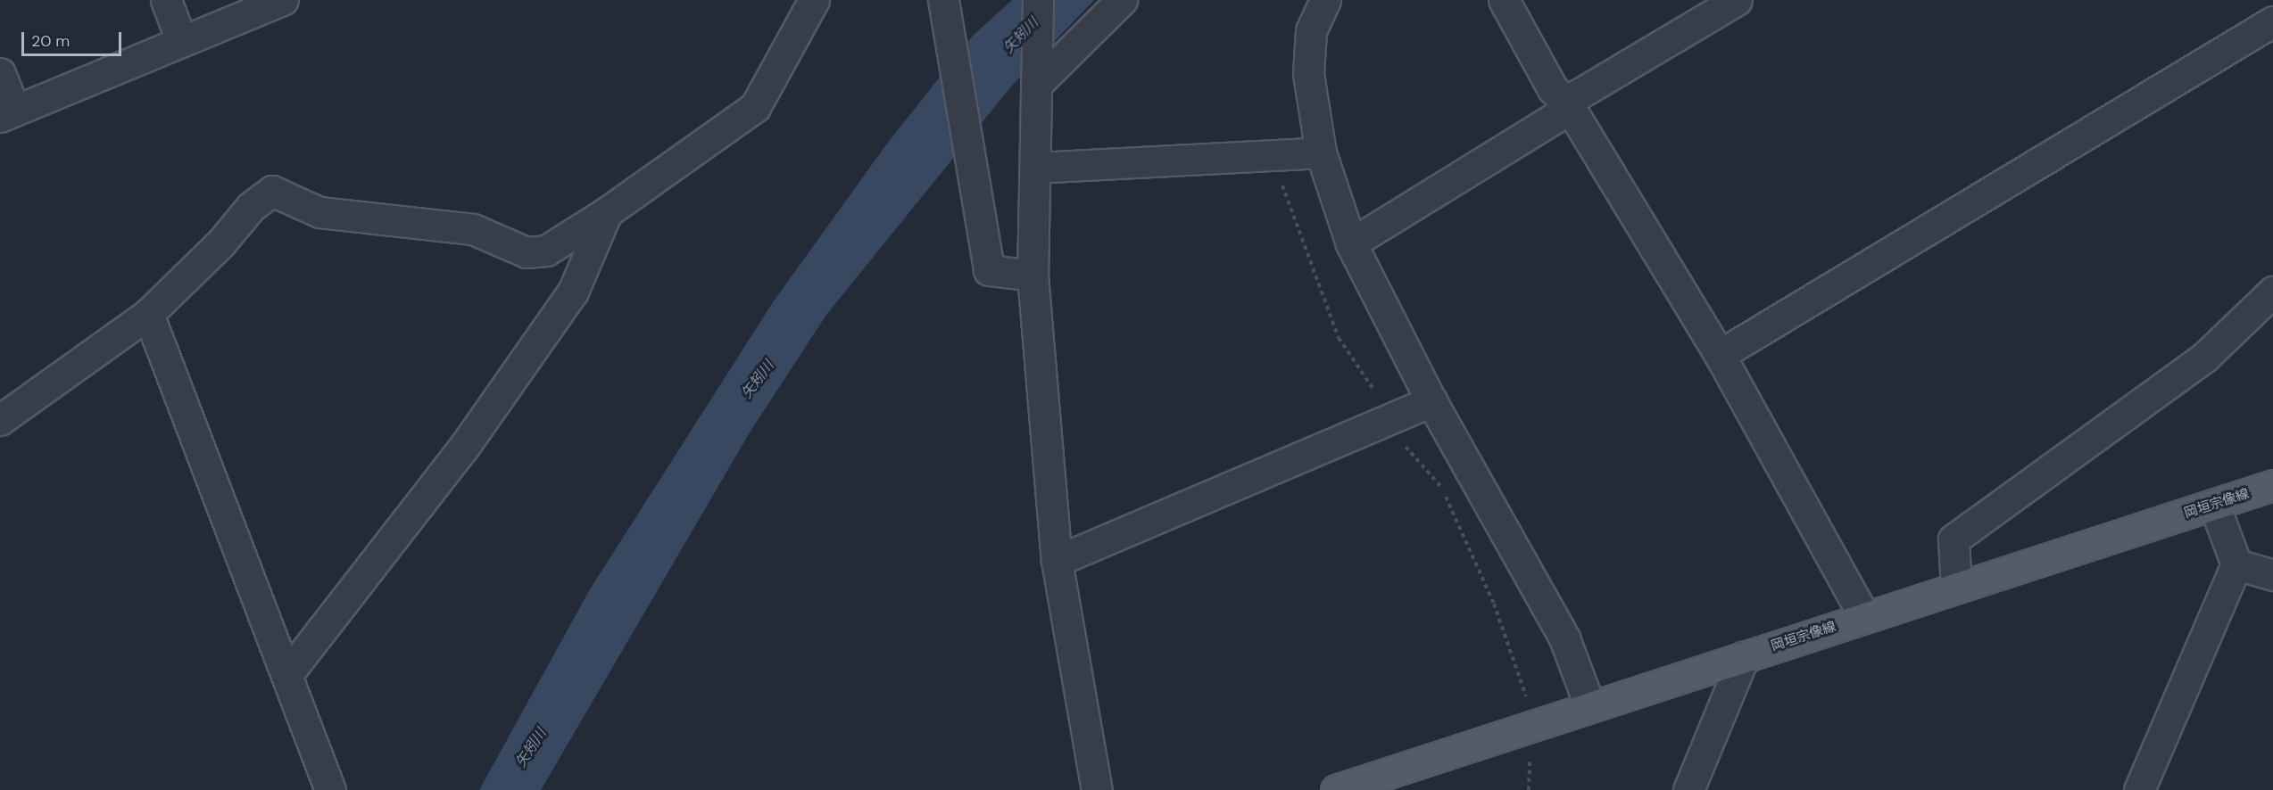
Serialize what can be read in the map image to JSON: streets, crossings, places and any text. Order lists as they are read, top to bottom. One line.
{"streets":{"main road":["岡垣宗像線"]},"water":["矢矧川"],"scale_bar":"20 m"}
